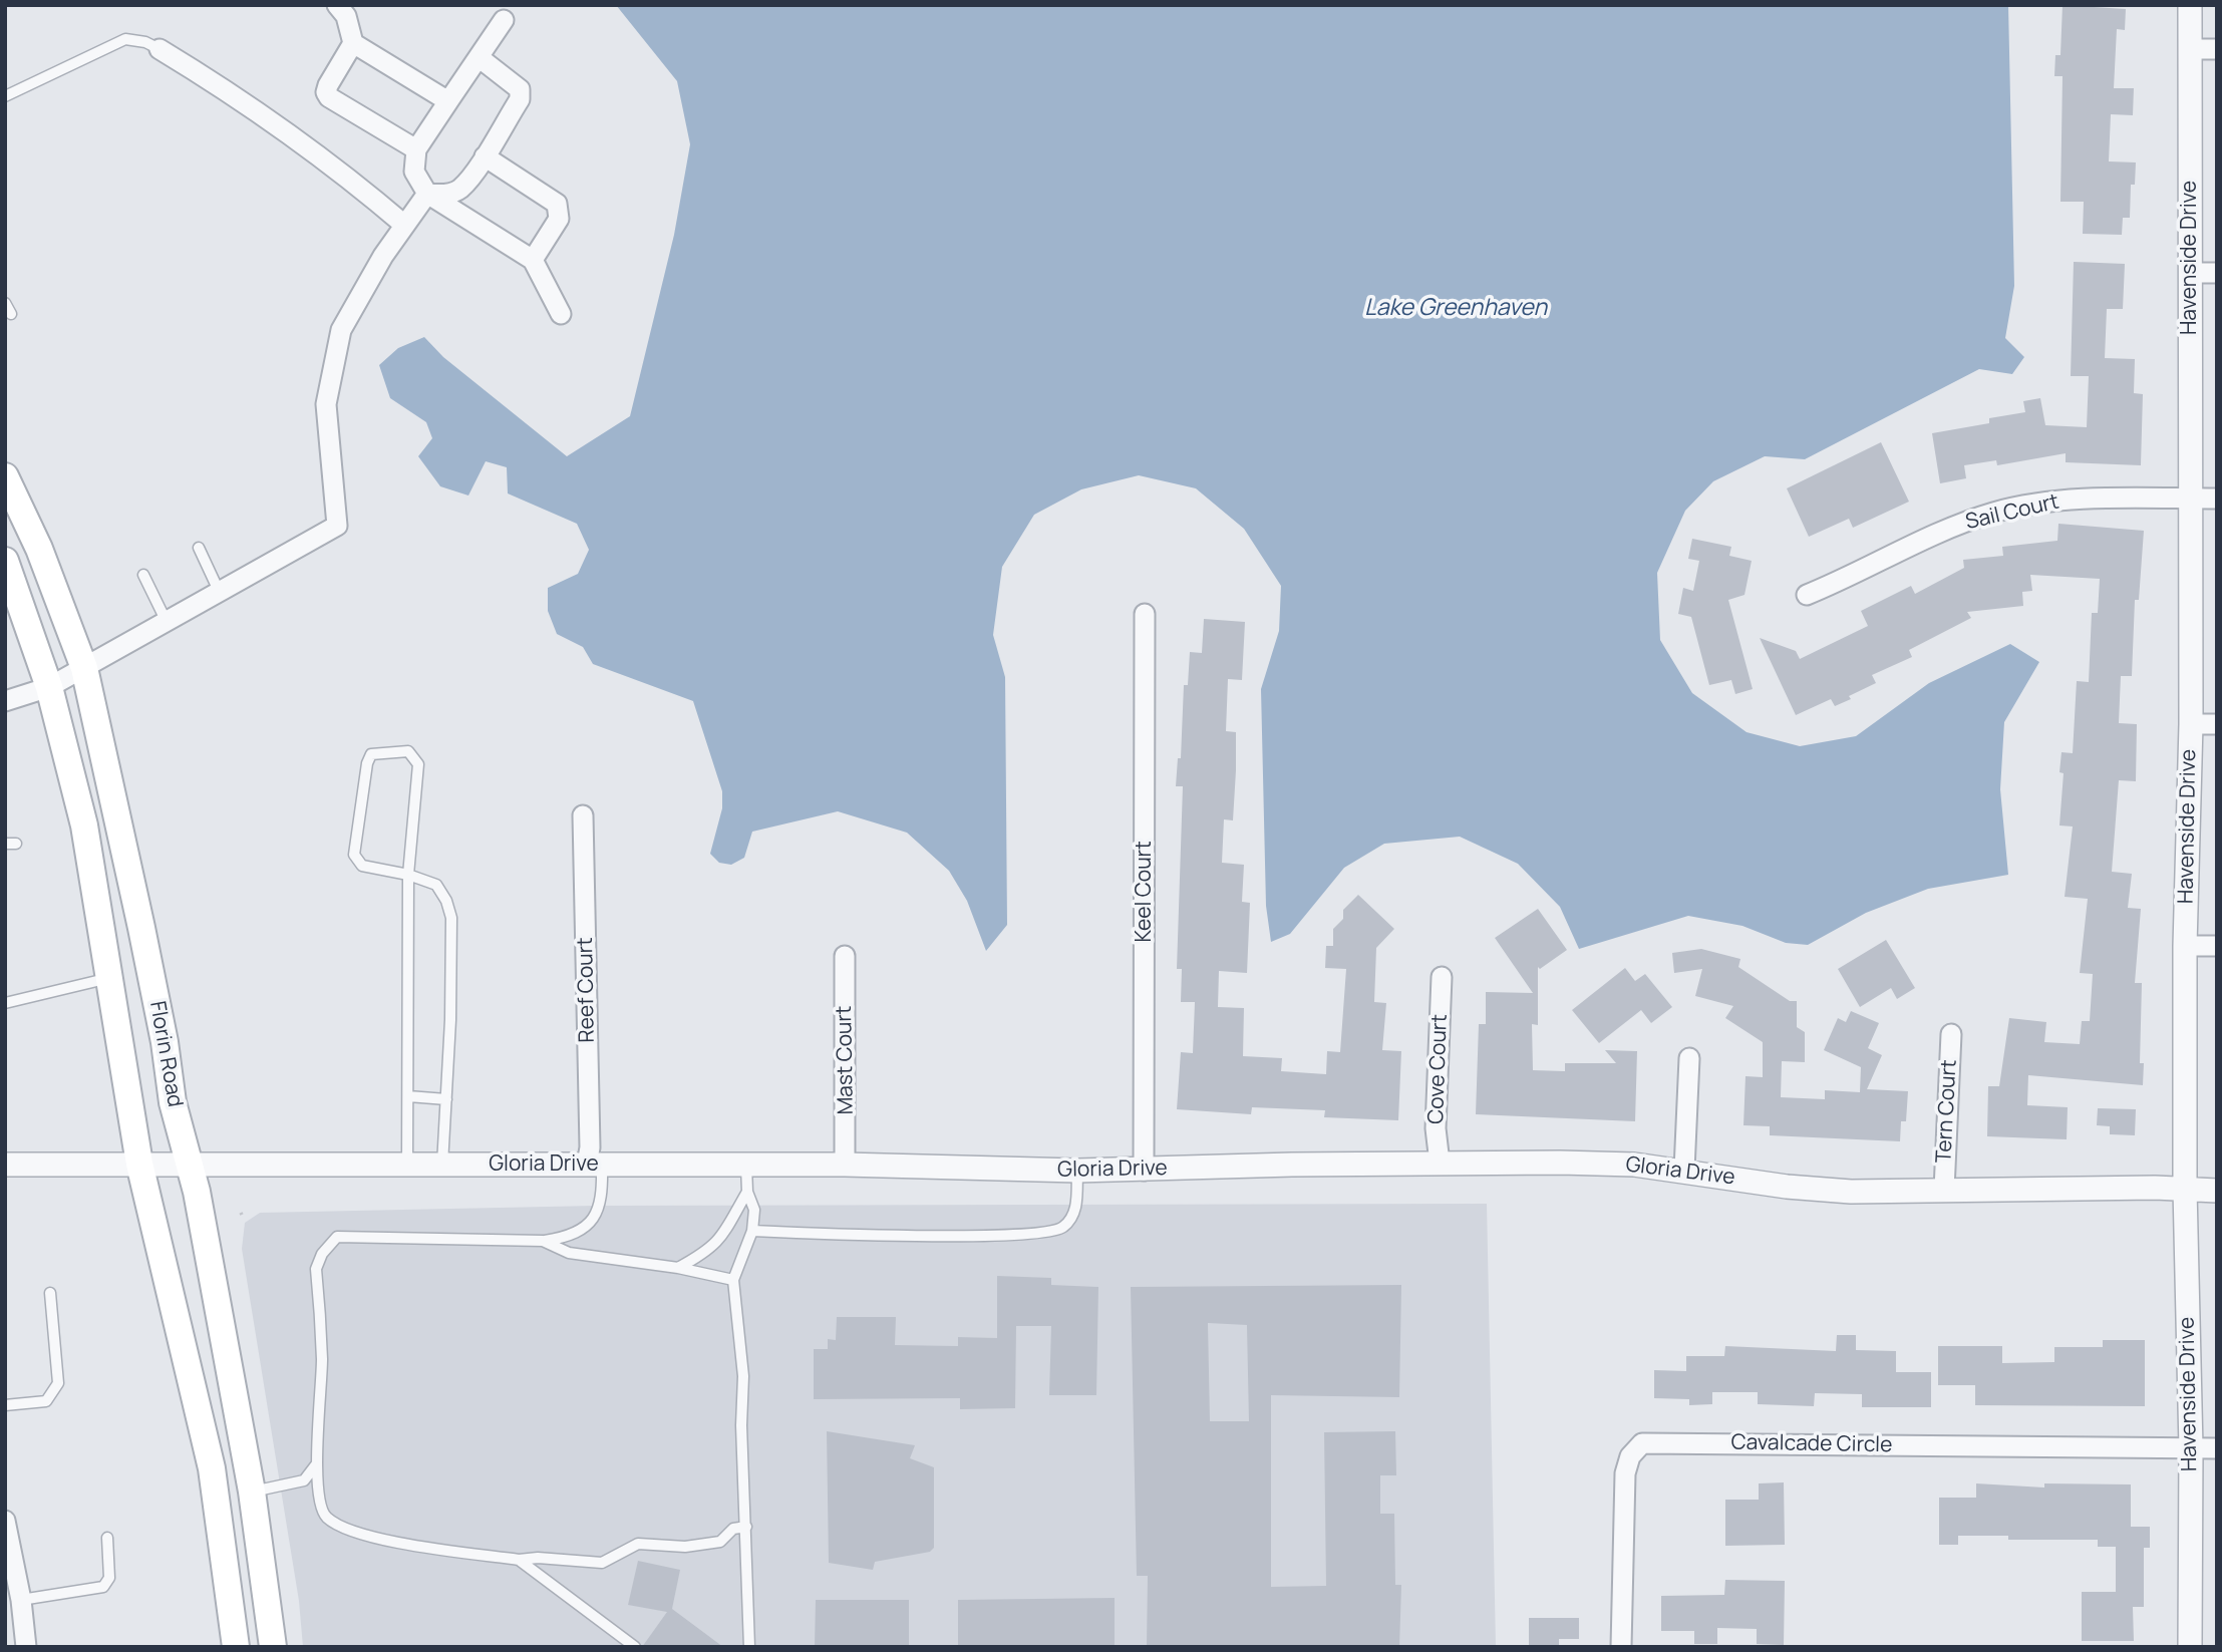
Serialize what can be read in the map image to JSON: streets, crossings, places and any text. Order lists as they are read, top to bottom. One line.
{"streets":{"main road":["Florin Road"],"street":["Havenside Drive","Sail Court","Keel Court","Reef Court","Mast Court","Cove Court","Tern Court","Gloria Drive","Cavalcade Circle"]},"crossings":[["Havenside Drive","Sail Court"],["Havenside Drive","Gloria Drive"],["Havenside Drive","Cavalcade Circle"],["Keel Court","Gloria Drive"],["Reef Court","Gloria Drive"],["Florin Road","Gloria Drive"],["Mast Court","Gloria Drive"],["Cove Court","Gloria Drive"],["Tern Court","Gloria Drive"]],"water":["Lake Greenhaven"]}
